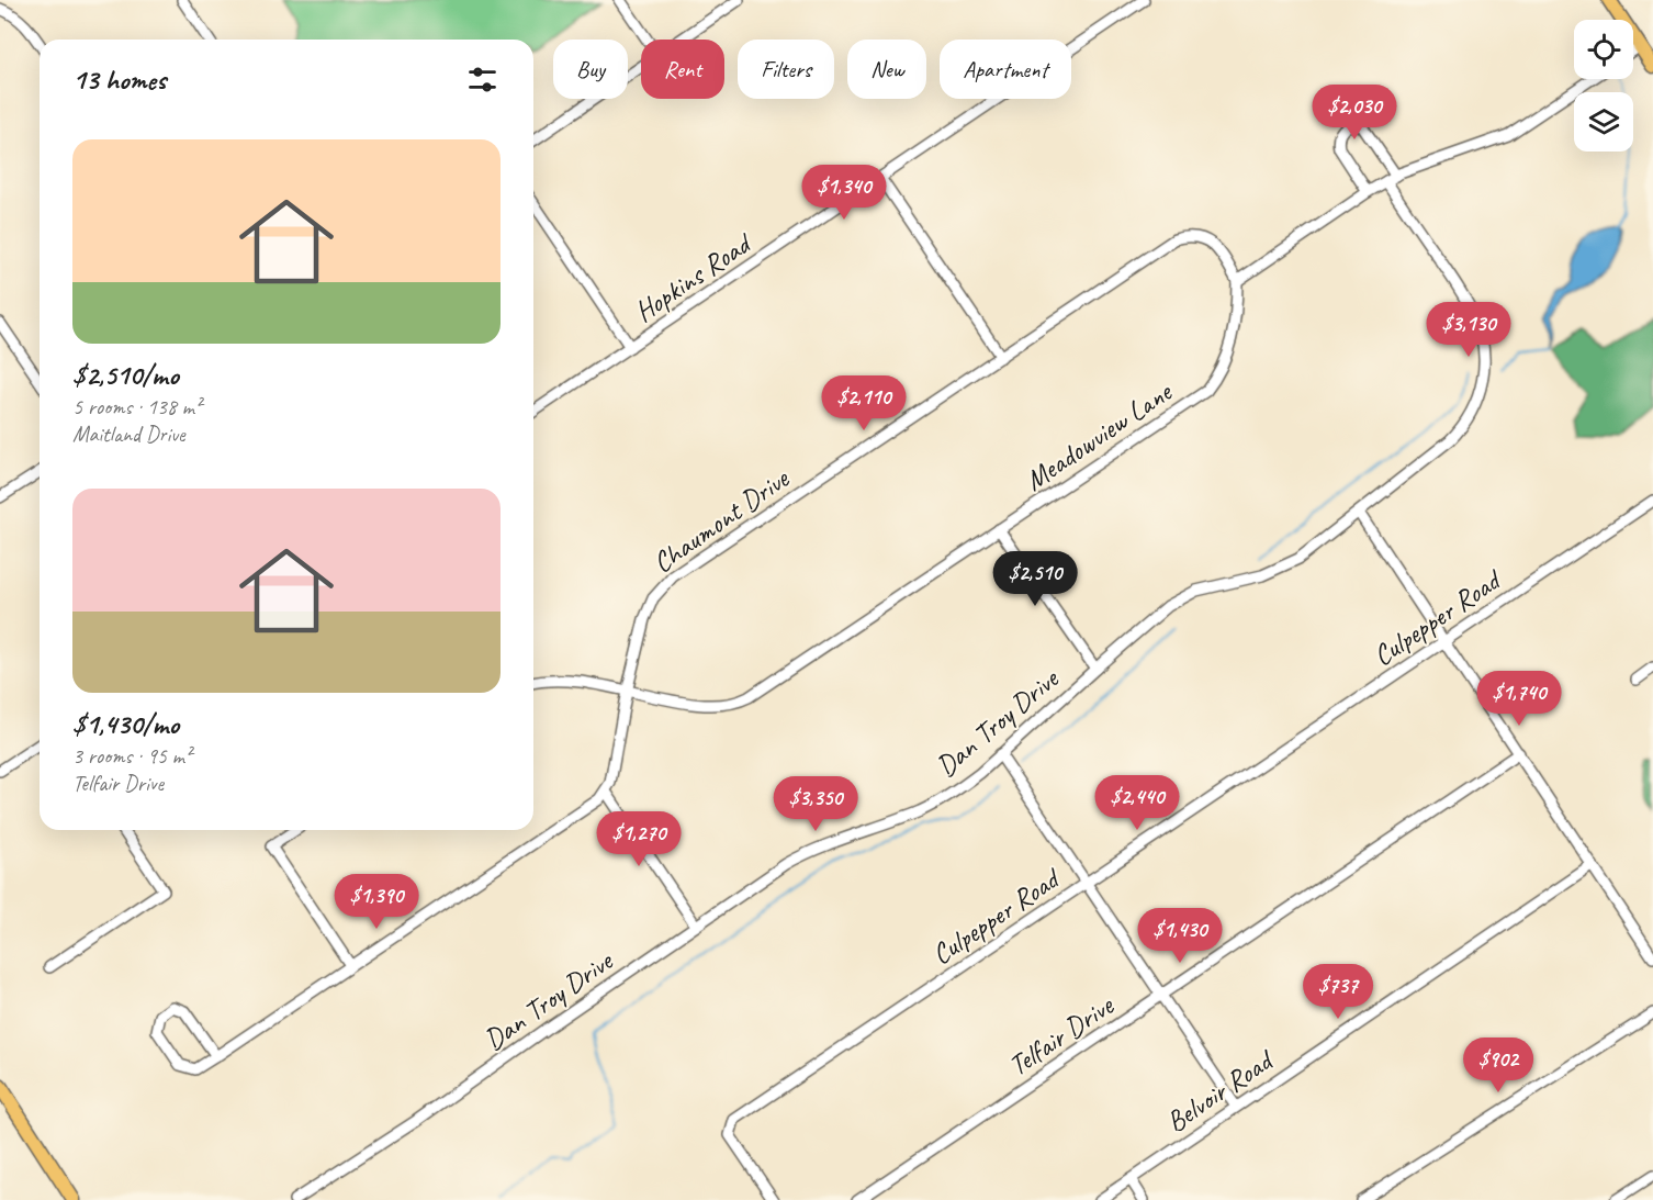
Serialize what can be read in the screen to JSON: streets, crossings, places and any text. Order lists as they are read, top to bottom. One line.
{"streets":{"street":["Hopkins Road","Meadowview Lane","Chaumont Drive","Culpepper Road","Dan Troy Drive","Telfair Drive","Belvoir Road"]},"crossings":[["Meadowview Lane","Chaumont Drive"]],"page":{"chip":["Buy","Rent","Filters","New","Apartment"],"heading":"13 homes","price":["$2,030","$1,340","$3,130","$2,110","$2,510","$1,740","$2,440","$3,350","$1,270","$1,390","$1,430","$737","$902"],"list":[{"name":"$2,510/mo","note":"5 rooms · 138 m² · Maitland Drive"},{"name":"$1,430/mo","note":"3 rooms · 95 m² · Telfair Drive"}]}}
